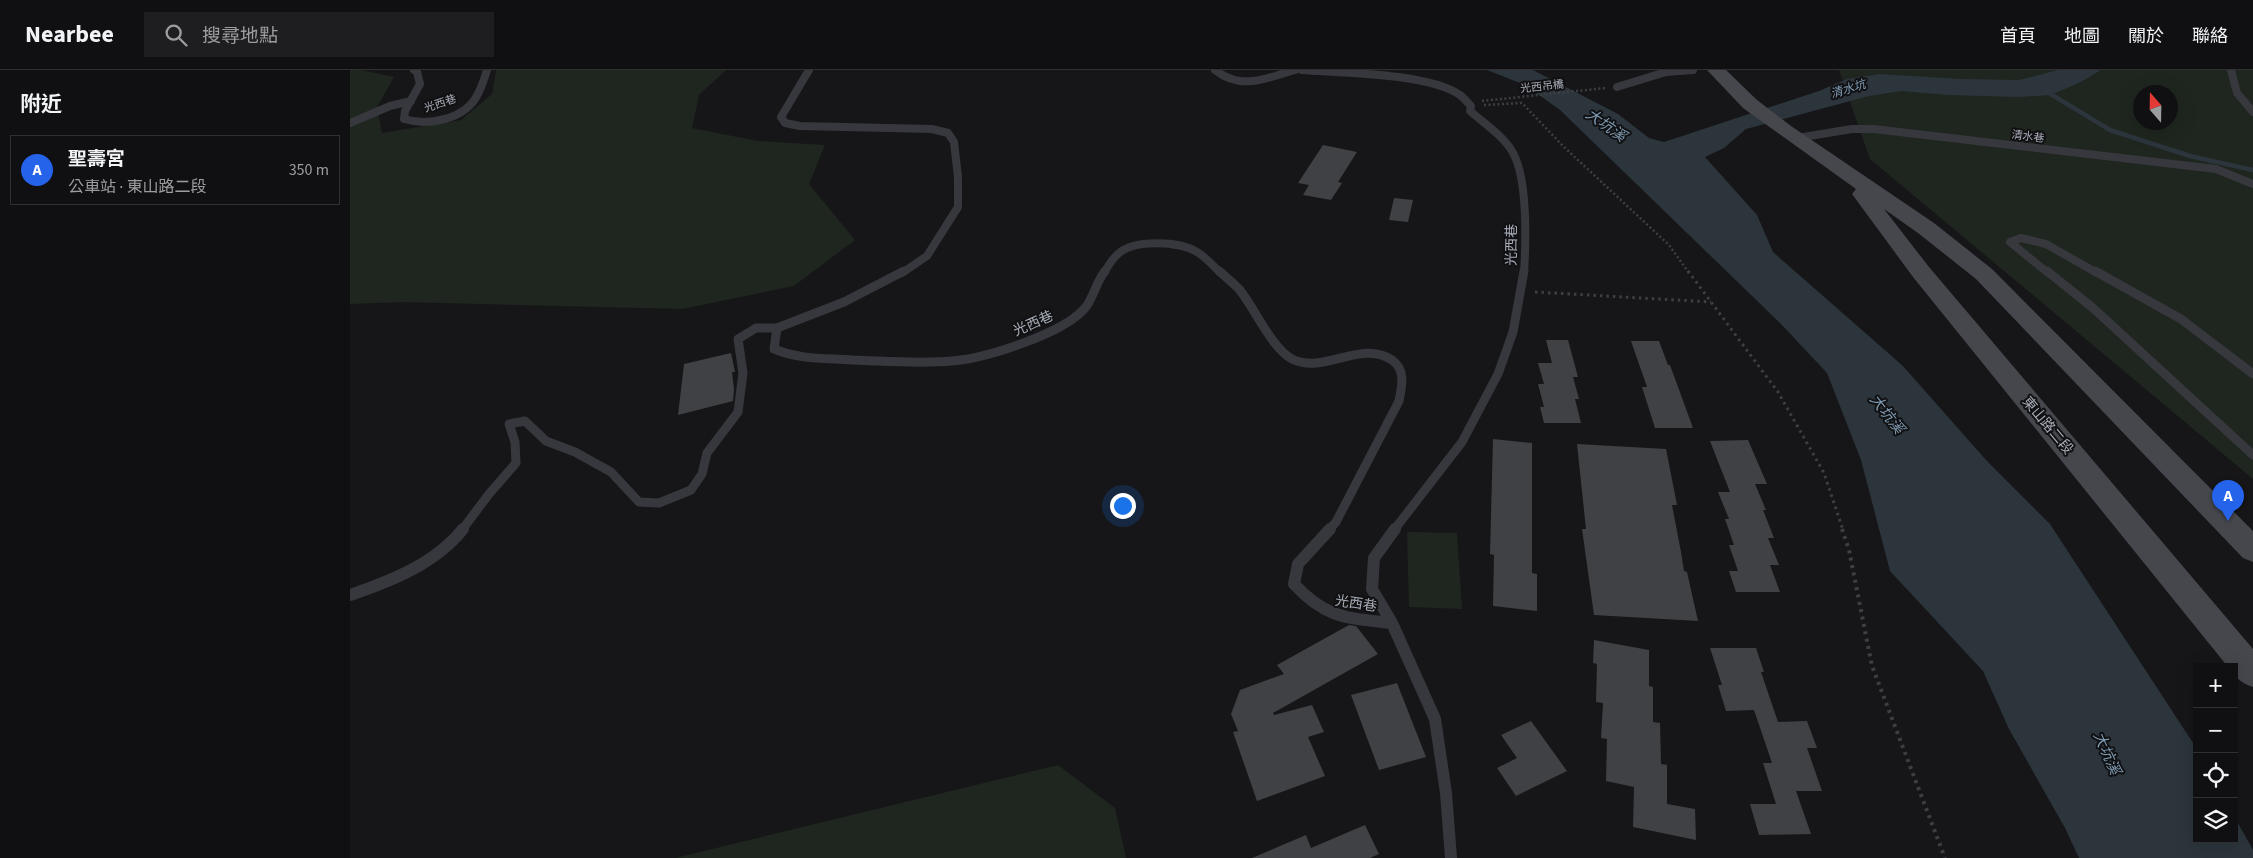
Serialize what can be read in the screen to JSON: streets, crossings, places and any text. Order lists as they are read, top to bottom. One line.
{"streets":{"main road":["東山路二段"],"lane":["光西巷","清水巷"],"path":["光西吊橋"]},"crossings":[["光西吊橋","光西巷"],["清水巷","東山路二段"]],"water":["清水坑","大坑溪"],"north":"top","page":{"header":"Nearbee","search":"搜尋地點","nav":["首頁","地圖","關於","聯絡"],"heading":"附近","list":[{"mark":"A","name":"聖壽宮","note":"公車站 · 東山路二段","value":"350 m"}],"pins":"A","map_buttons":["+","−"]}}
